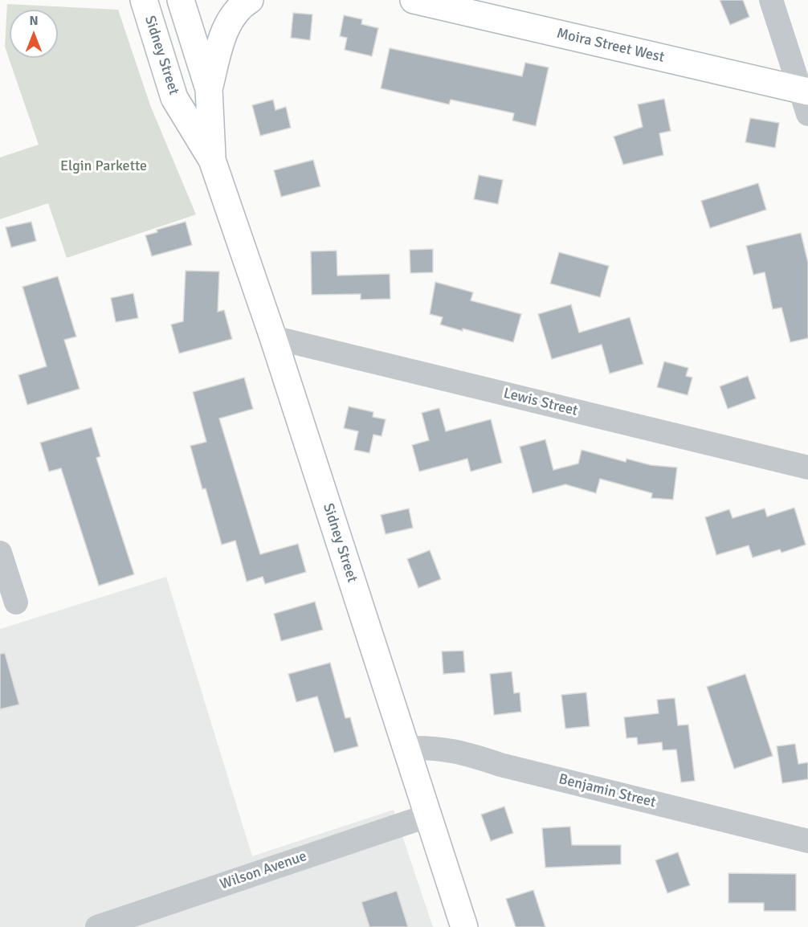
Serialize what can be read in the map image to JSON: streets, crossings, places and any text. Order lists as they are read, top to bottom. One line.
{"streets":{"main road":["Moira Street West","Sidney Street"],"street":["Lewis Street","Benjamin Street","Wilson Avenue"]},"crossings":[["Sidney Street","Lewis Street"],["Sidney Street","Benjamin Street"],["Sidney Street","Wilson Avenue"]],"parks":["Elgin Parkette"],"north":"top"}
